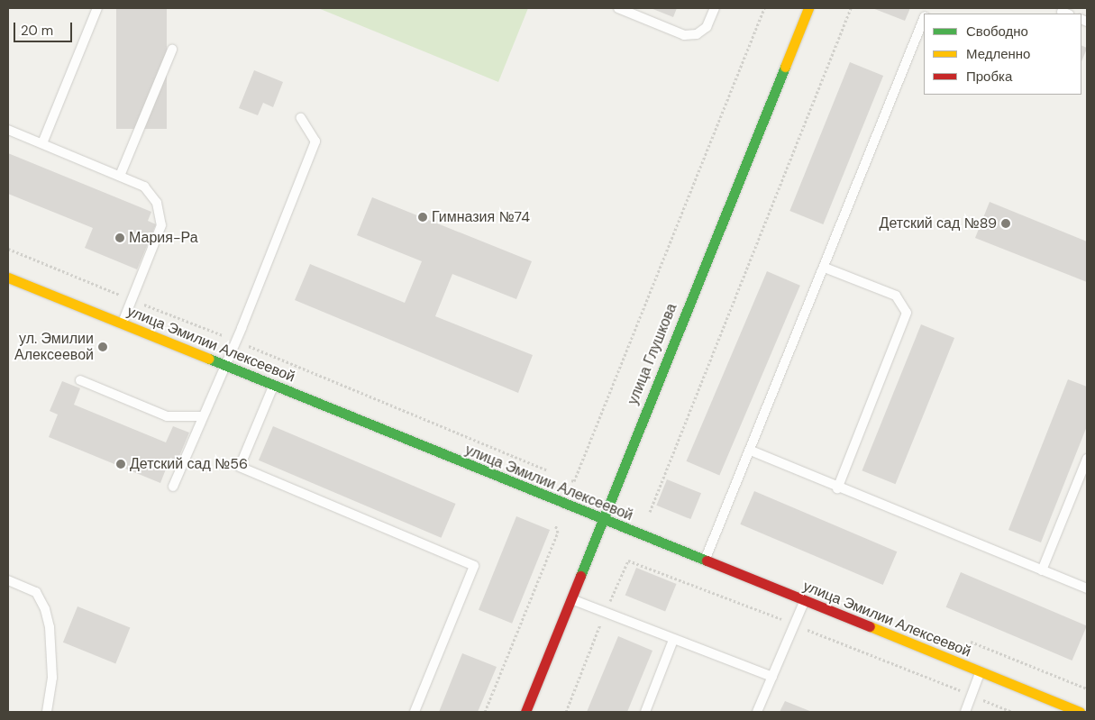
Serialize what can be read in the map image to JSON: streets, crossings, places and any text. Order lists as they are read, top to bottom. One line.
{"streets":{"street":["улица Эмилии Алексеевой","улица Глушкова"]},"crossings":[["улица Эмилии Алексеевой","улица Глушкова"]],"places":["Гимназия №74","Детский сад №89","Мария-Ра","ул. Эмилии Алексеевой","Детский сад №56"],"legend":["Свободно","Медленно","Пробка"],"scale_bar":"20 m"}
